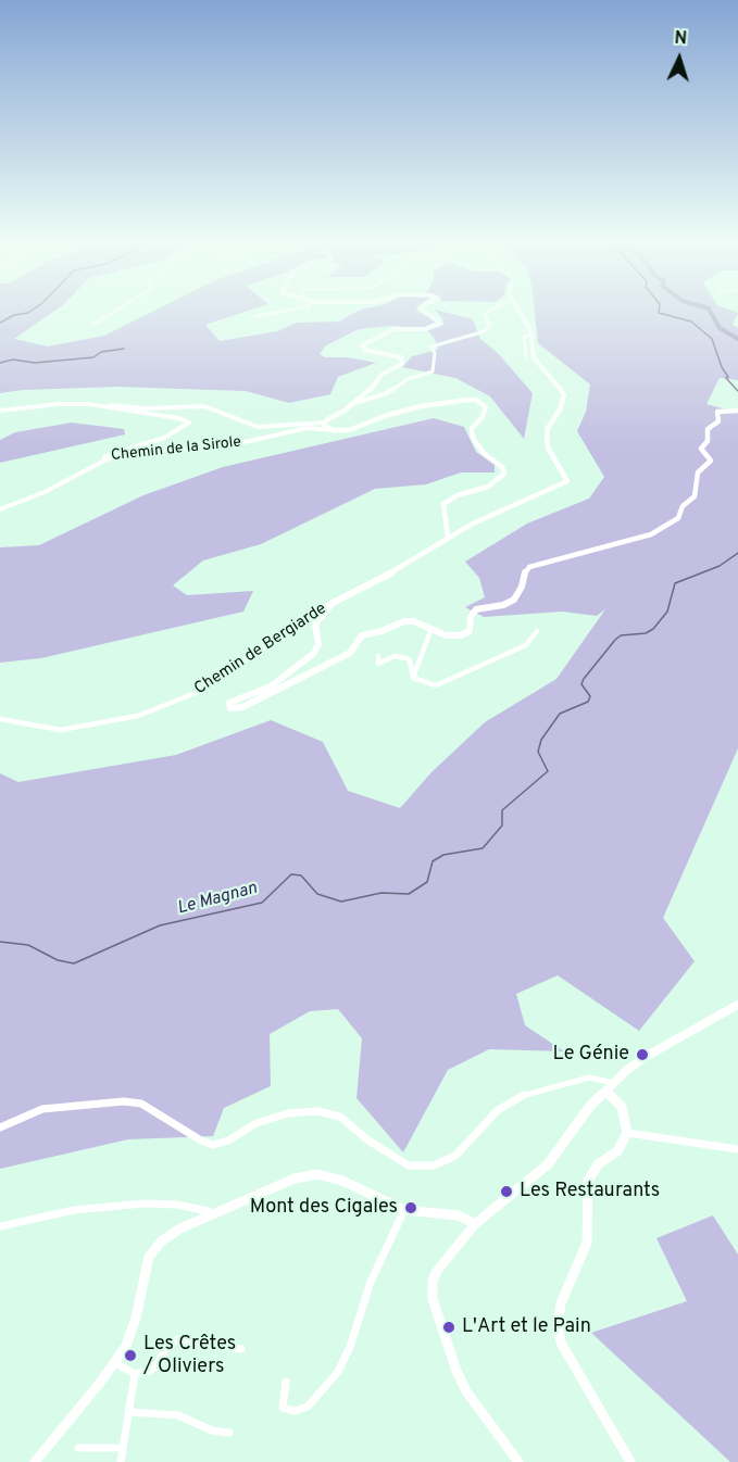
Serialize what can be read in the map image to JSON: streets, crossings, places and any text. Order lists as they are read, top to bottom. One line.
{"streets":{"street":["Chemin de la Sirole","Chemin de Bergiarde"]},"water":["Le Magnan"],"places":["Le Génie","Les Restaurants","Mont des Cigales","L'Art et le Pain","Les Crêtes / Oliviers"],"north":"top"}
